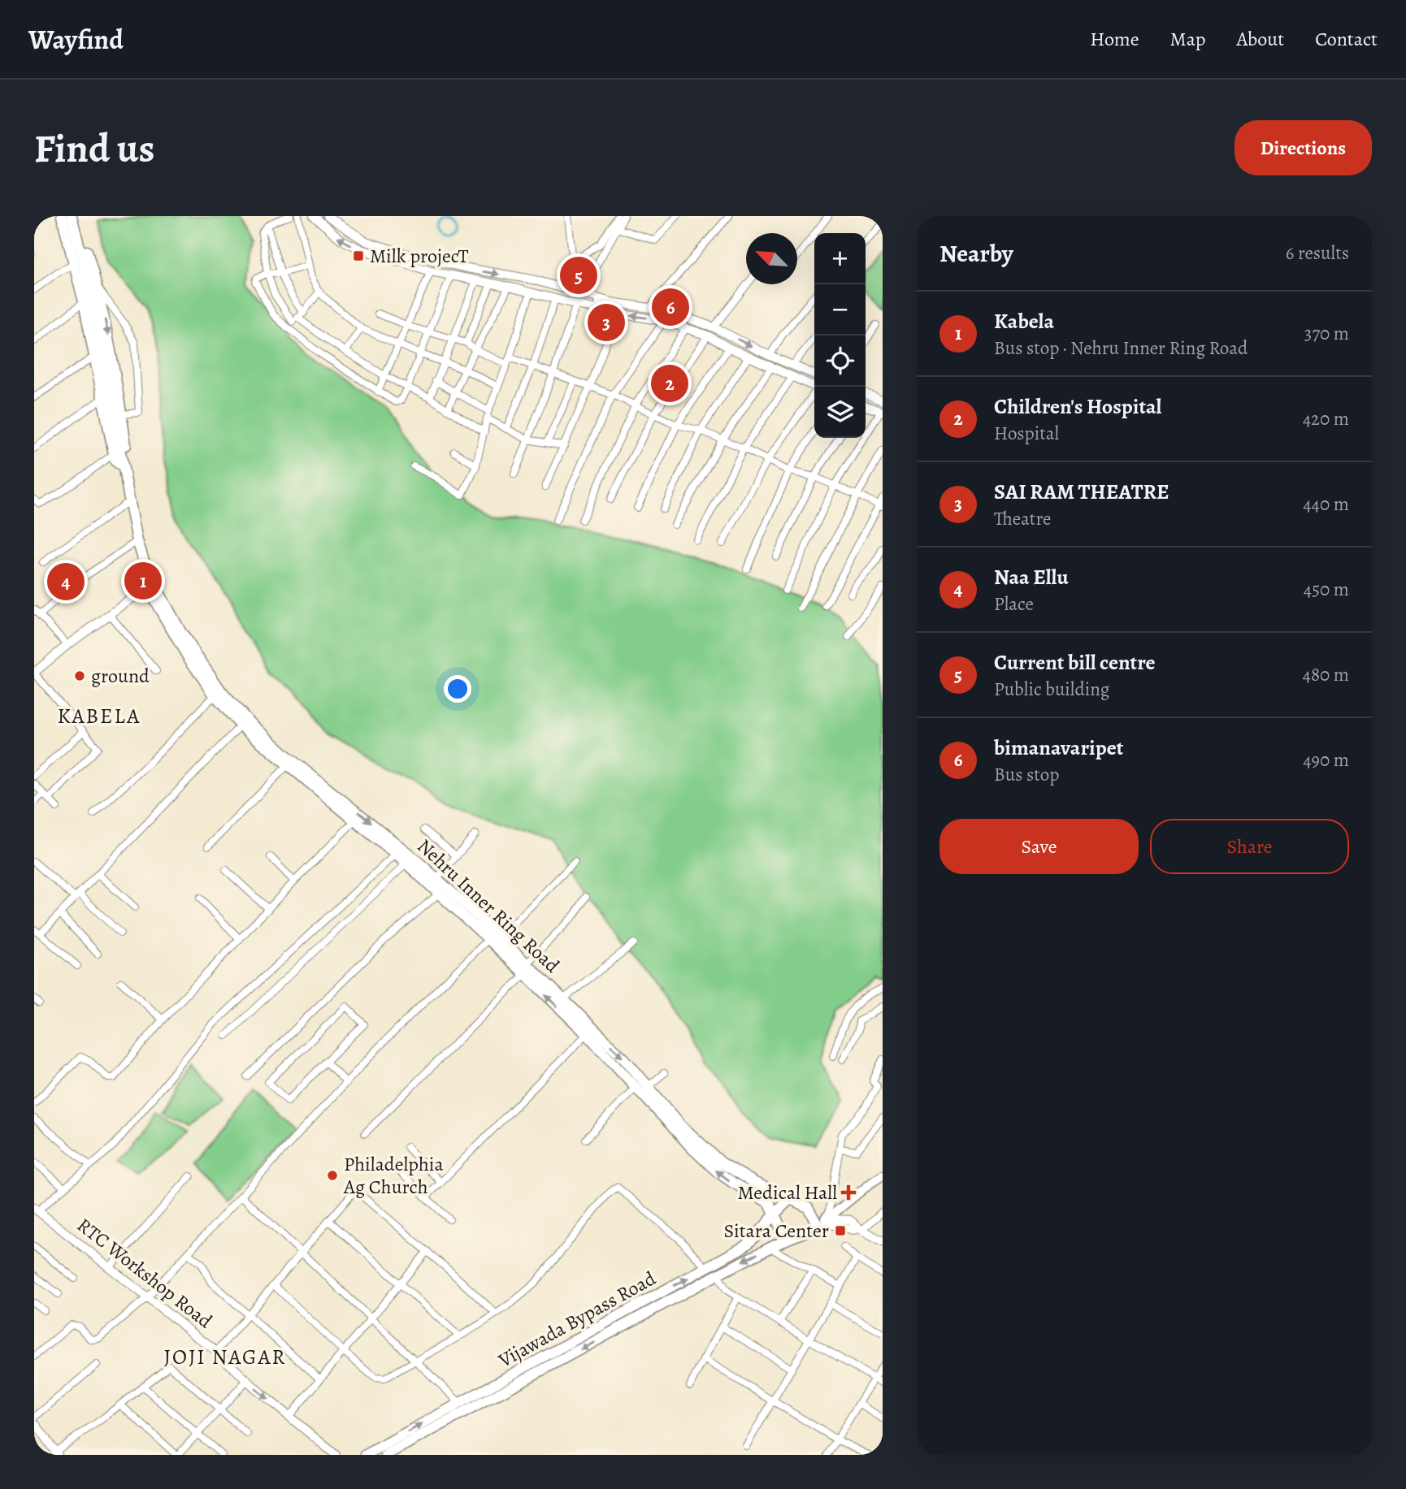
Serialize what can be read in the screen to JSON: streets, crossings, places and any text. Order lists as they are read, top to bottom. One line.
{"streets":{"main road":["Nehru Inner Ring Road","Vijawada Bypass Road"],"street":["RTC Workshop Road"]},"crossings":[["Nehru Inner Ring Road","Vijawada Bypass Road"]],"districts":["KABELA","JOJI NAGAR"],"places":{"transit":["Milk projecT","Sitara Center"],"other":["ground","Philadelphia Ag Church"],"health":["Medical Hall"]},"north":"top left","page":{"header":"Wayfind","nav":["Home","Map","About","Contact"],"buttons":["Directions",["Save","Share"]],"title":"Find us","heading":["Nearby","6 results"],"map_buttons":["+","−"],"pins":["5","6","3","2","1","4"],"list":[{"mark":"1","name":"Kabela","note":"Bus stop · Nehru Inner Ring Road","value":"370 m"},{"mark":"2","name":"Children's Hospital","note":"Hospital","value":"420 m"},{"mark":"3","name":"SAI RAM THEATRE","note":"Theatre","value":"440 m"},{"mark":"4","name":"Naa Ellu","note":"Place","value":"450 m"},{"mark":"5","name":"Current bill centre","note":"Public building","value":"480 m"},{"mark":"6","name":"bimanavaripet","note":"Bus stop","value":"490 m"}]}}
